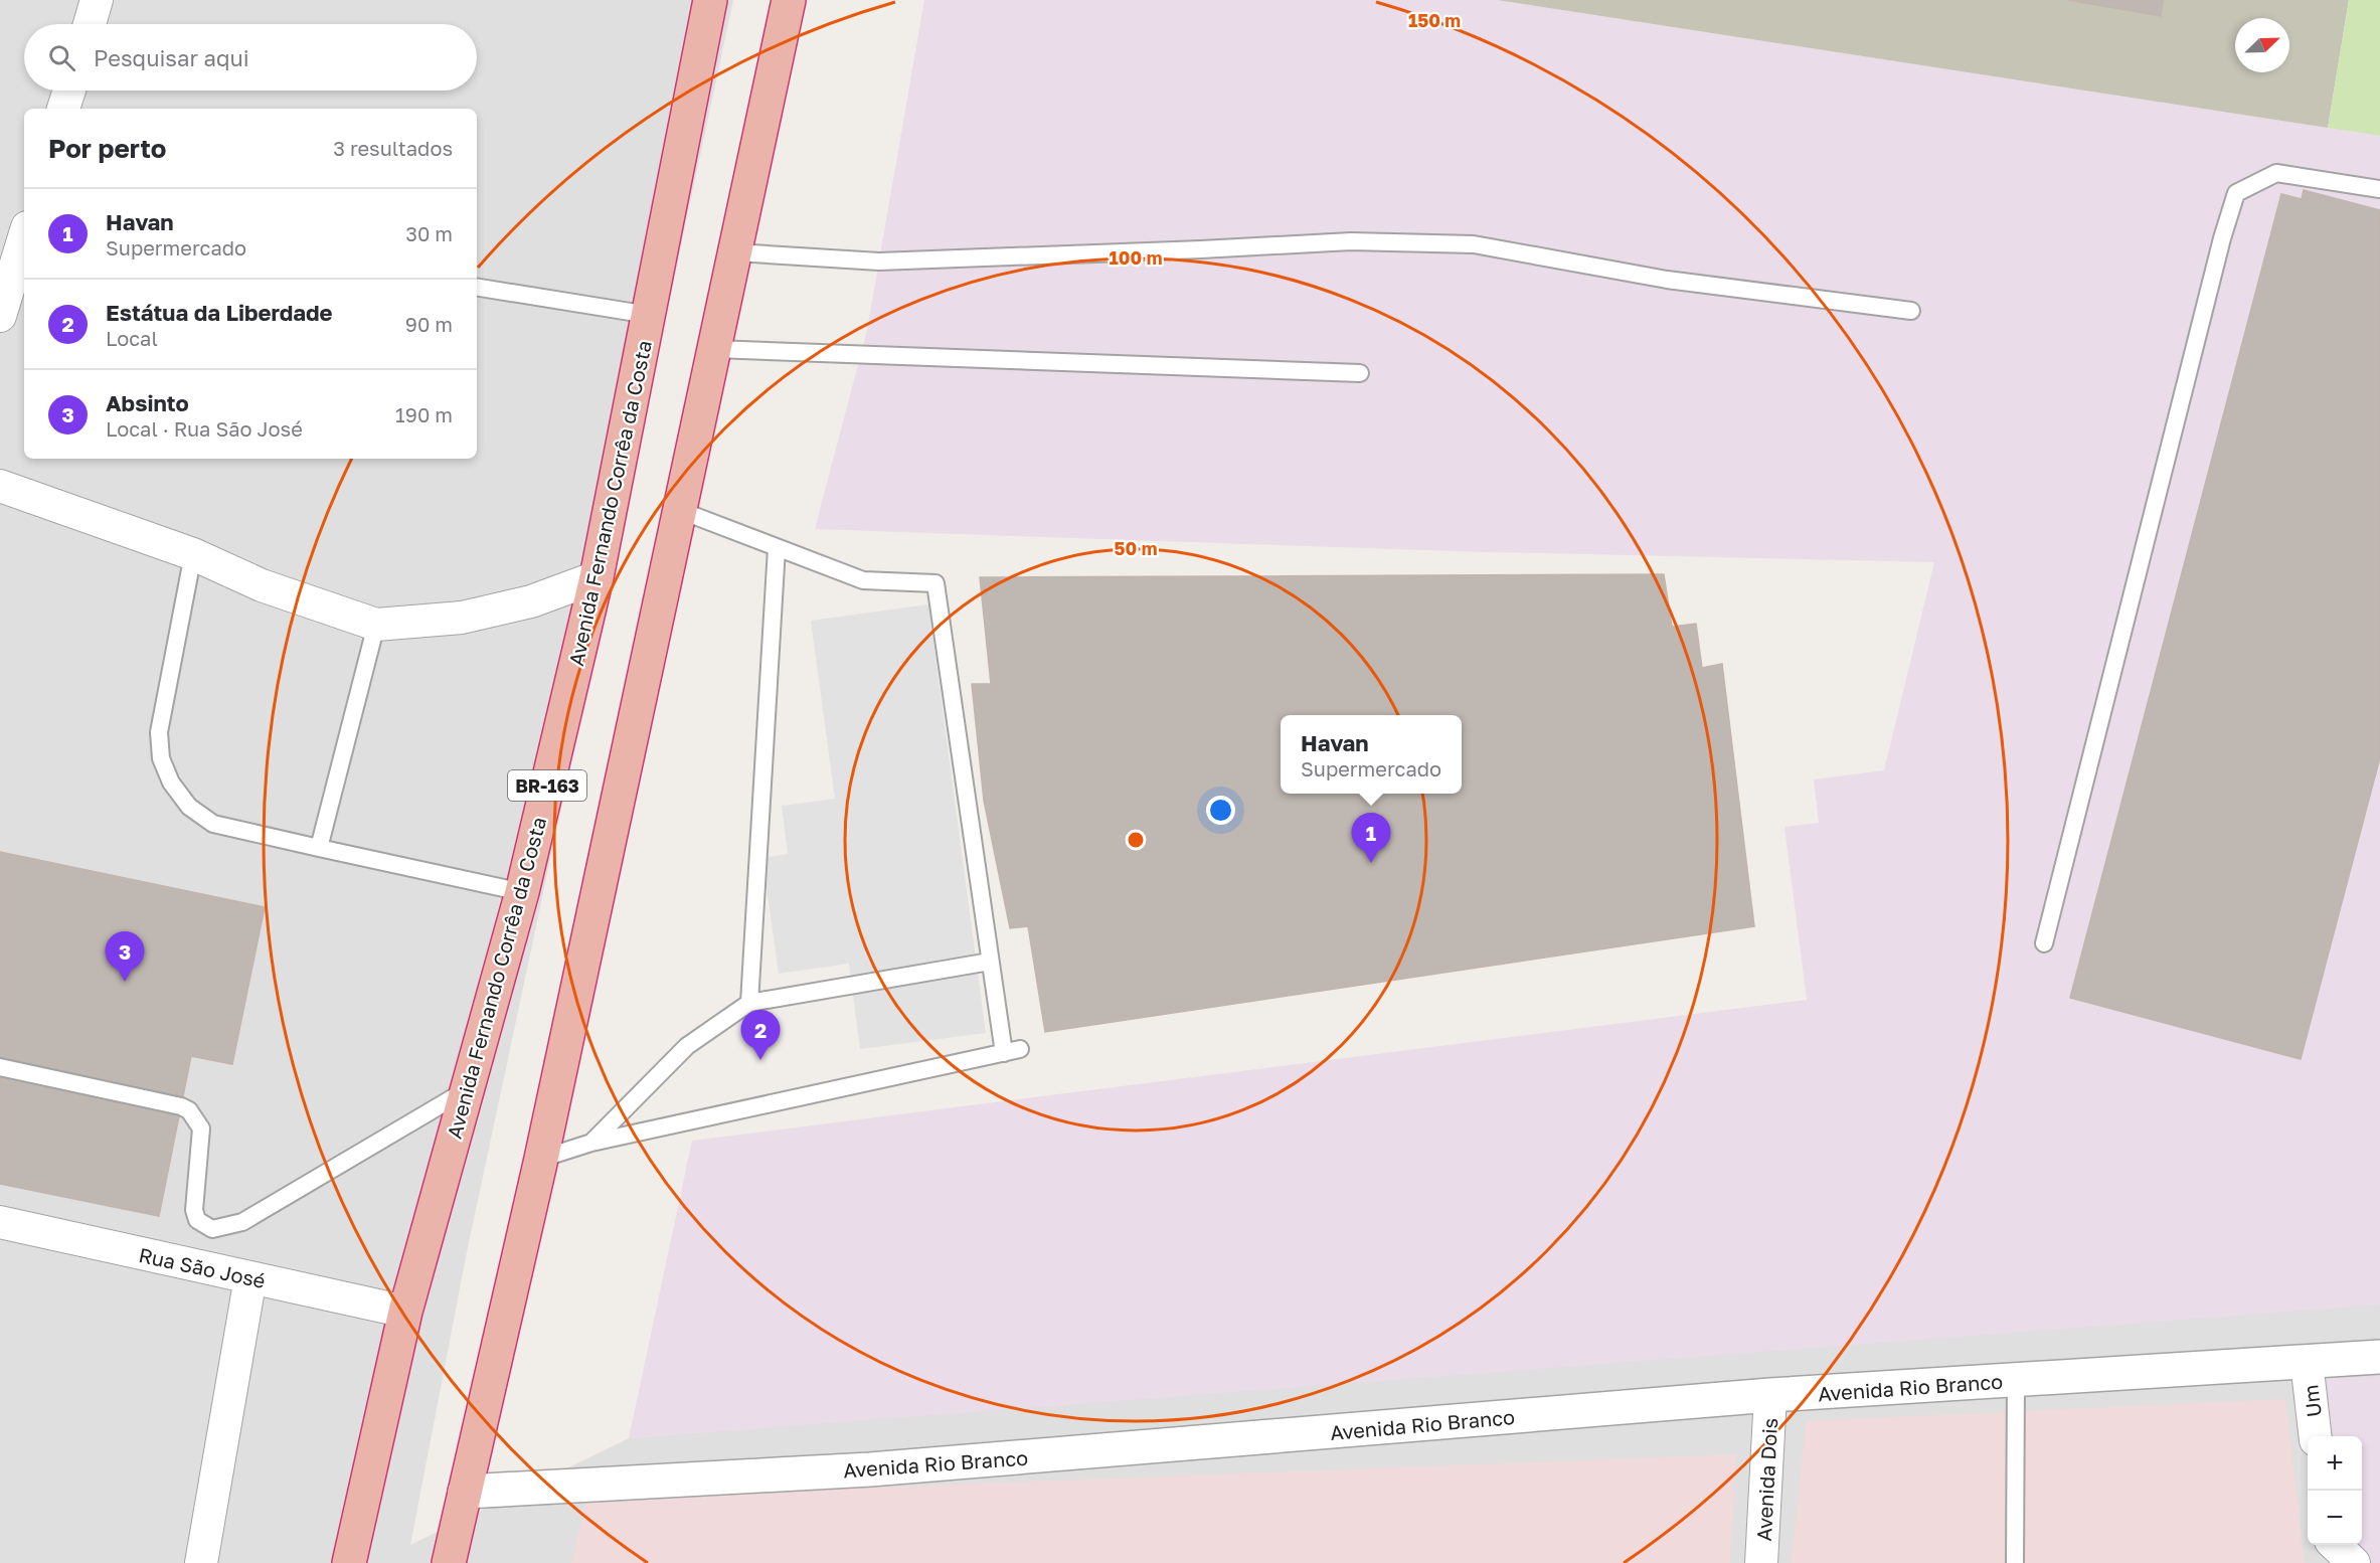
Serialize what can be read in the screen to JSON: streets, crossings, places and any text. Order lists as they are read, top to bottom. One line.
{"streets":{"highway":["Avenida Fernando Corrêa da Costa","BR-163"],"street":["Rua São José","Avenida Rio Branco","Um","Avenida Dois"]},"crossings":[["Avenida Fernando Corrêa da Costa","Rua São José"],["Avenida Rio Branco","Um"],["Avenida Rio Branco","Avenida Dois"]],"north":"top right","page":{"search":"Pesquisar aqui","heading":["Por perto","3 resultados"],"list":[{"mark":"1","name":"Havan","note":"Supermercado","value":"30 m"},{"mark":"2","name":"Estátua da Liberdade","note":"Local","value":"90 m"},{"mark":"3","name":"Absinto","note":"Local · Rua São José","value":"190 m"}],"popup":["Havan","Supermercado"],"pins":["1","3","2"],"map_buttons":["+","−"]},"rings":["150 m","100 m","50 m"]}
